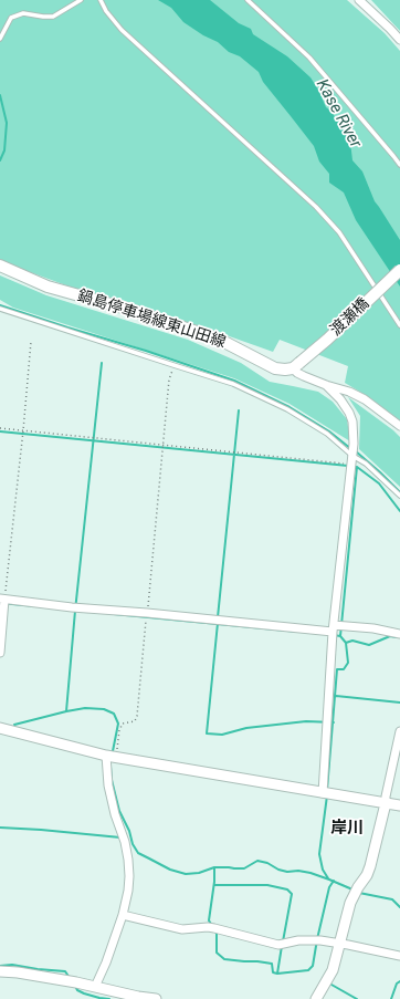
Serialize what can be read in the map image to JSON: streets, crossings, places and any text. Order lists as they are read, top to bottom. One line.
{"streets":{"main road":["渡瀬橋","鍋島停車場線東山田線"]},"crossings":[["渡瀬橋","鍋島停車場線東山田線"]],"districts":["岸川"],"water":["Kase River"]}
